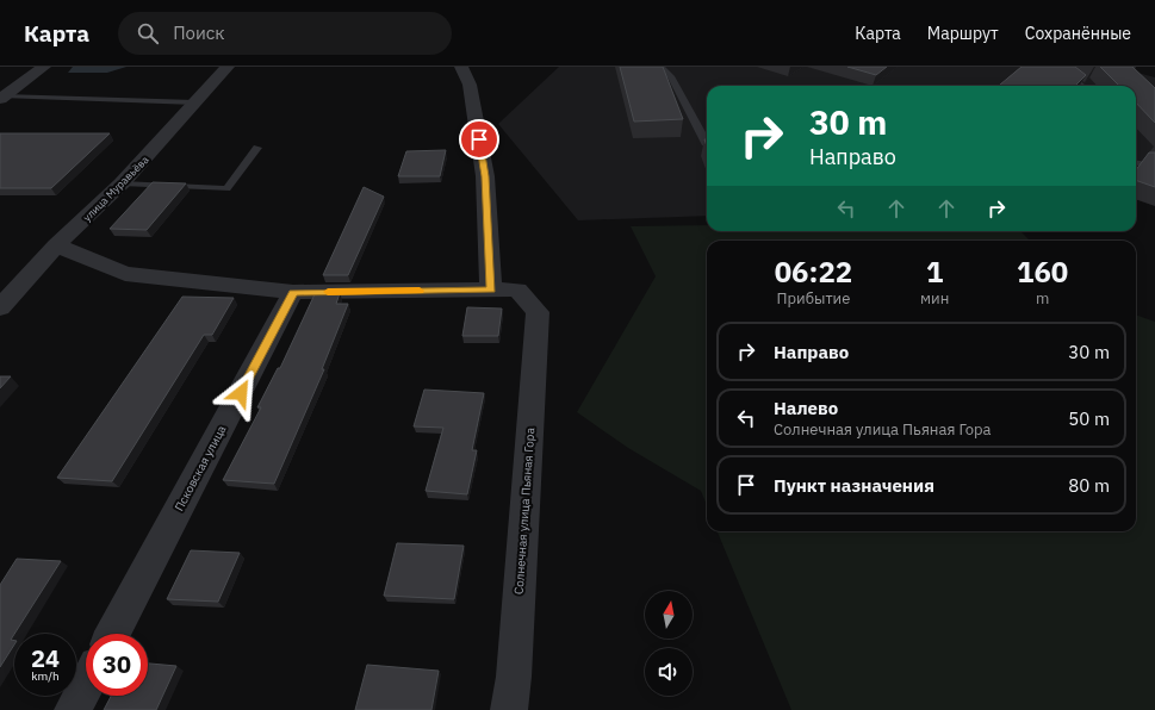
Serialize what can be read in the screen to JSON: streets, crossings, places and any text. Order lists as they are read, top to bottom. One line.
{"streets":{"street":["улица Муравьёва","Псковская улица","Солнечная улица Пьяная Гора"]},"north":"top","page":{"header":"Карта","search":"Поиск","nav":["Карта","Маршрут","Сохранённые"],"turn":["30 m","Направо"],"eta":["06:22","Прибытие","1","мин","160","m"],"list":[{"name":"Направо","value":"30 m"},{"name":"Налево","note":"Солнечная улица Пьяная Гора","value":"50 m"},{"name":"Пункт назначения","value":"80 m"}],"speed":"24 km/h","limit":"30"}}
